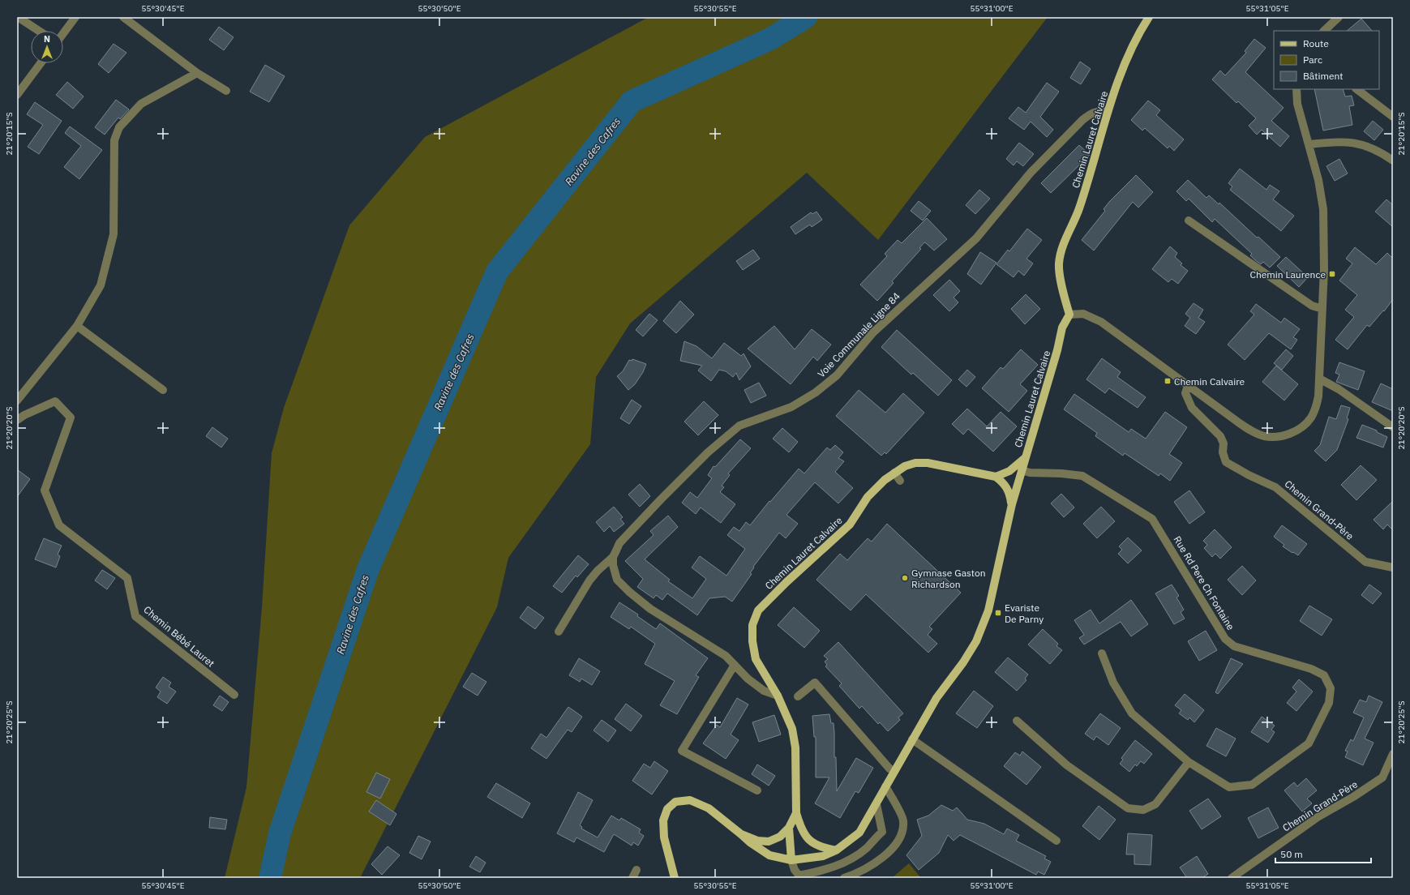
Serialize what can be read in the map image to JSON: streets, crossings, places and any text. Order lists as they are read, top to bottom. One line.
{"streets":{"main road":["Chemin Lauret Calvaire"],"street":["Voie Communale Ligne 84","Chemin Grand-Père","Rue Rd Pere Ch Fontaine","Chemin Bébé Lauret"]},"crossings":[["Chemin Lauret Calvaire","Voie Communale Ligne 84"]],"water":["Ravine des Cafres"],"places":{"transit":["Chemin Laurence","Chemin Calvaire","Evariste De Parny"],"other":["Gymnase Gaston Richardson"]},"legend":["Route","Parc","Bâtiment"],"scale_bar":"50 m","north":"top","coordinates":["55°30'45\"E","55°30'50\"E","55°30'55\"E","55°31'00\"E","55°31'05\"E","21°20'15\"S","21°20'20\"S","21°20'25\"S"]}
